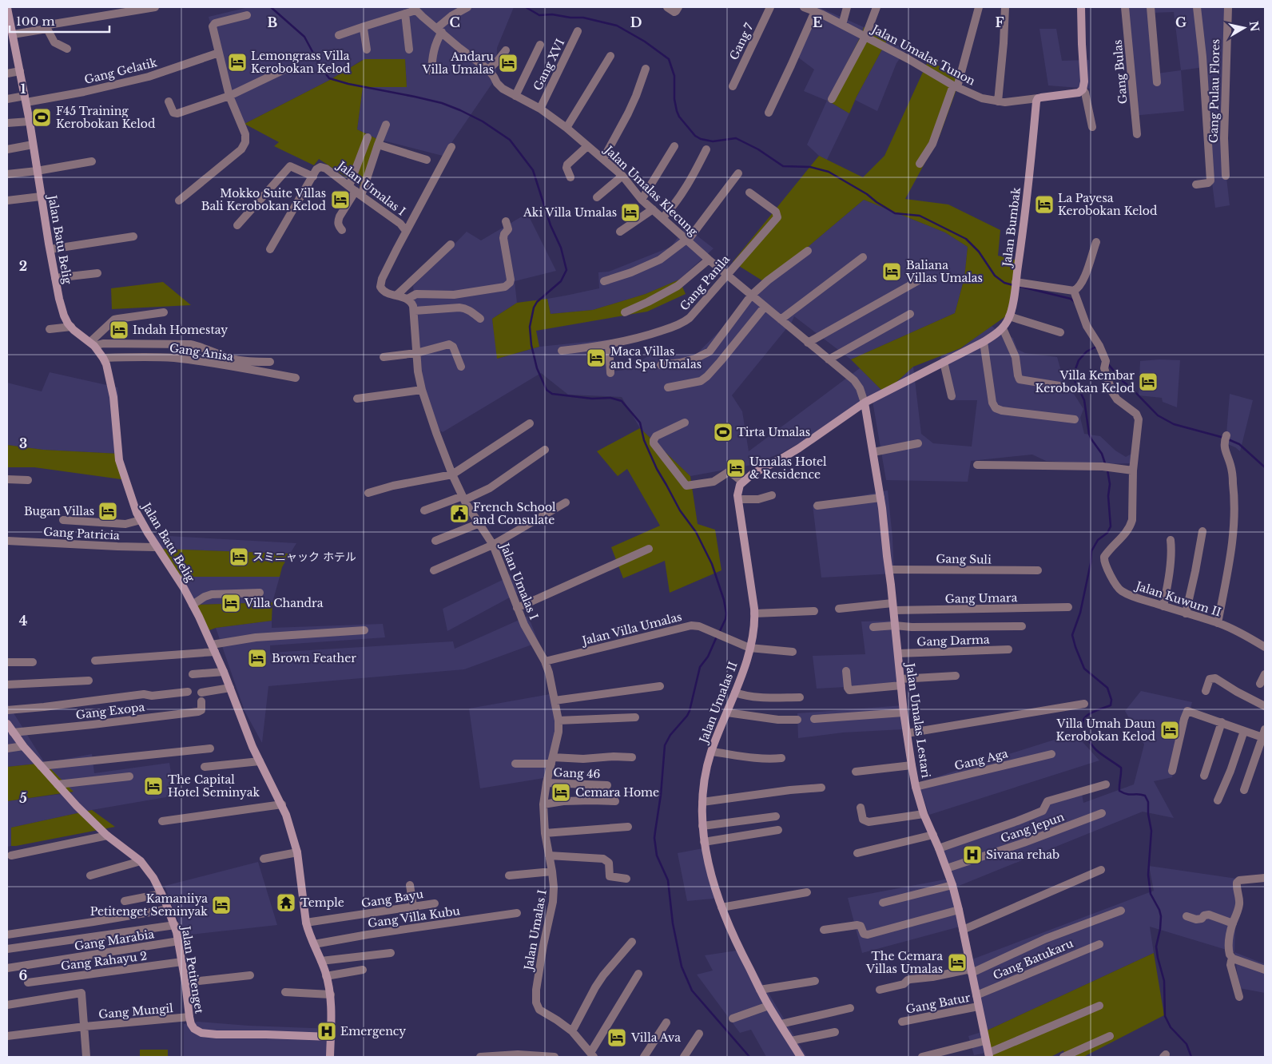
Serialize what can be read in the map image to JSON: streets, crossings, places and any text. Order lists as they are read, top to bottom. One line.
{"streets":{"street":["Gang 7","Jalan Umalas Tunon","Gang XVI","Gang Gelatik","Gang Bulas","Gang Pulau Flores","Jalan Umalas I","Jalan Umalas Klecung","Jalan Bumbak","Jalan Batu Belig","Gang Panila","Gang Anisa","Gang Patricia","Gang Suli","Gang Umara","Jalan Kuwum II","Jalan Villa Umalas","Gang Darma","Jalan Umalas II","Gang Exopa","Jalan Umalas Lestari","Gang Aga","Gang 46","Gang Jepun","Gang Bayu","Gang Villa Kubu","Gang Marabia","Gang Batukaru","Gang Rahayu 2","Jalan Petitenget","Gang Batur","Gang Mungil"]},"crossings":[["Jalan Umalas Tunon","Jalan Bumbak"],["Gang XVI","Jalan Umalas Klecung"],["Gang Gelatik","Jalan Batu Belig"],["Jalan Umalas I","Jalan Villa Umalas"],["Jalan Umalas I","Gang 46"],["Jalan Umalas Klecung","Jalan Bumbak"],["Jalan Umalas Klecung","Gang Panila"],["Jalan Umalas Klecung","Jalan Umalas Lestari"],["Jalan Bumbak","Jalan Umalas Lestari"],["Jalan Batu Belig","Gang Anisa"],["Jalan Batu Belig","Gang Patricia"],["Jalan Batu Belig","Gang Bayu"],["Jalan Batu Belig","Gang Villa Kubu"],["Jalan Batu Belig","Jalan Petitenget"],["Gang Suli","Jalan Umalas Lestari"],["Gang Umara","Jalan Umalas Lestari"],["Jalan Villa Umalas","Jalan Umalas II"],["Gang Darma","Jalan Umalas Lestari"],["Gang Exopa","Jalan Petitenget"],["Jalan Umalas Lestari","Gang Aga"],["Jalan Umalas Lestari","Gang Jepun"],["Jalan Umalas Lestari","Gang Batukaru"],["Jalan Umalas Lestari","Gang Batur"],["Gang Marabia","Jalan Petitenget"],["Gang Rahayu 2","Jalan Petitenget"],["Jalan Petitenget","Gang Mungil"]],"places":{"hotel":["Lemongrass Villa Kerobokan Kelod","Andaru Villa Umalas","Mokko Suite Villas Bali Kerobokan Kelod","La Payesa Kerobokan Kelod","Aki Villa Umalas","Baliana Villas Umalas","Indah Homestay","Maca Villas and Spa Umalas","Villa Kembar Kerobokan Kelod","Umalas Hotel & Residence","Bugan Villas","スミニャック ホテル","Villa Chandra","Brown Feather","Villa Umah Daun Kerobokan Kelod","The Capital Hotel Seminyak","Cemara Home","Kamaniiya Petitenget Seminyak","The Cemara Villas Umalas","Villa Ava"],"sports":["F45 Training Kerobokan Kelod","Tirta Umalas"],"public building":["French School and Consulate"],"hospital":["Sivana rehab","Emergency"],"temple":["Temple"]},"scale_bar":"100 m","north":"right","grid":{"columns":["B","C","D","E","F","G"],"rows":["1","2","3","4","5","6"]}}
